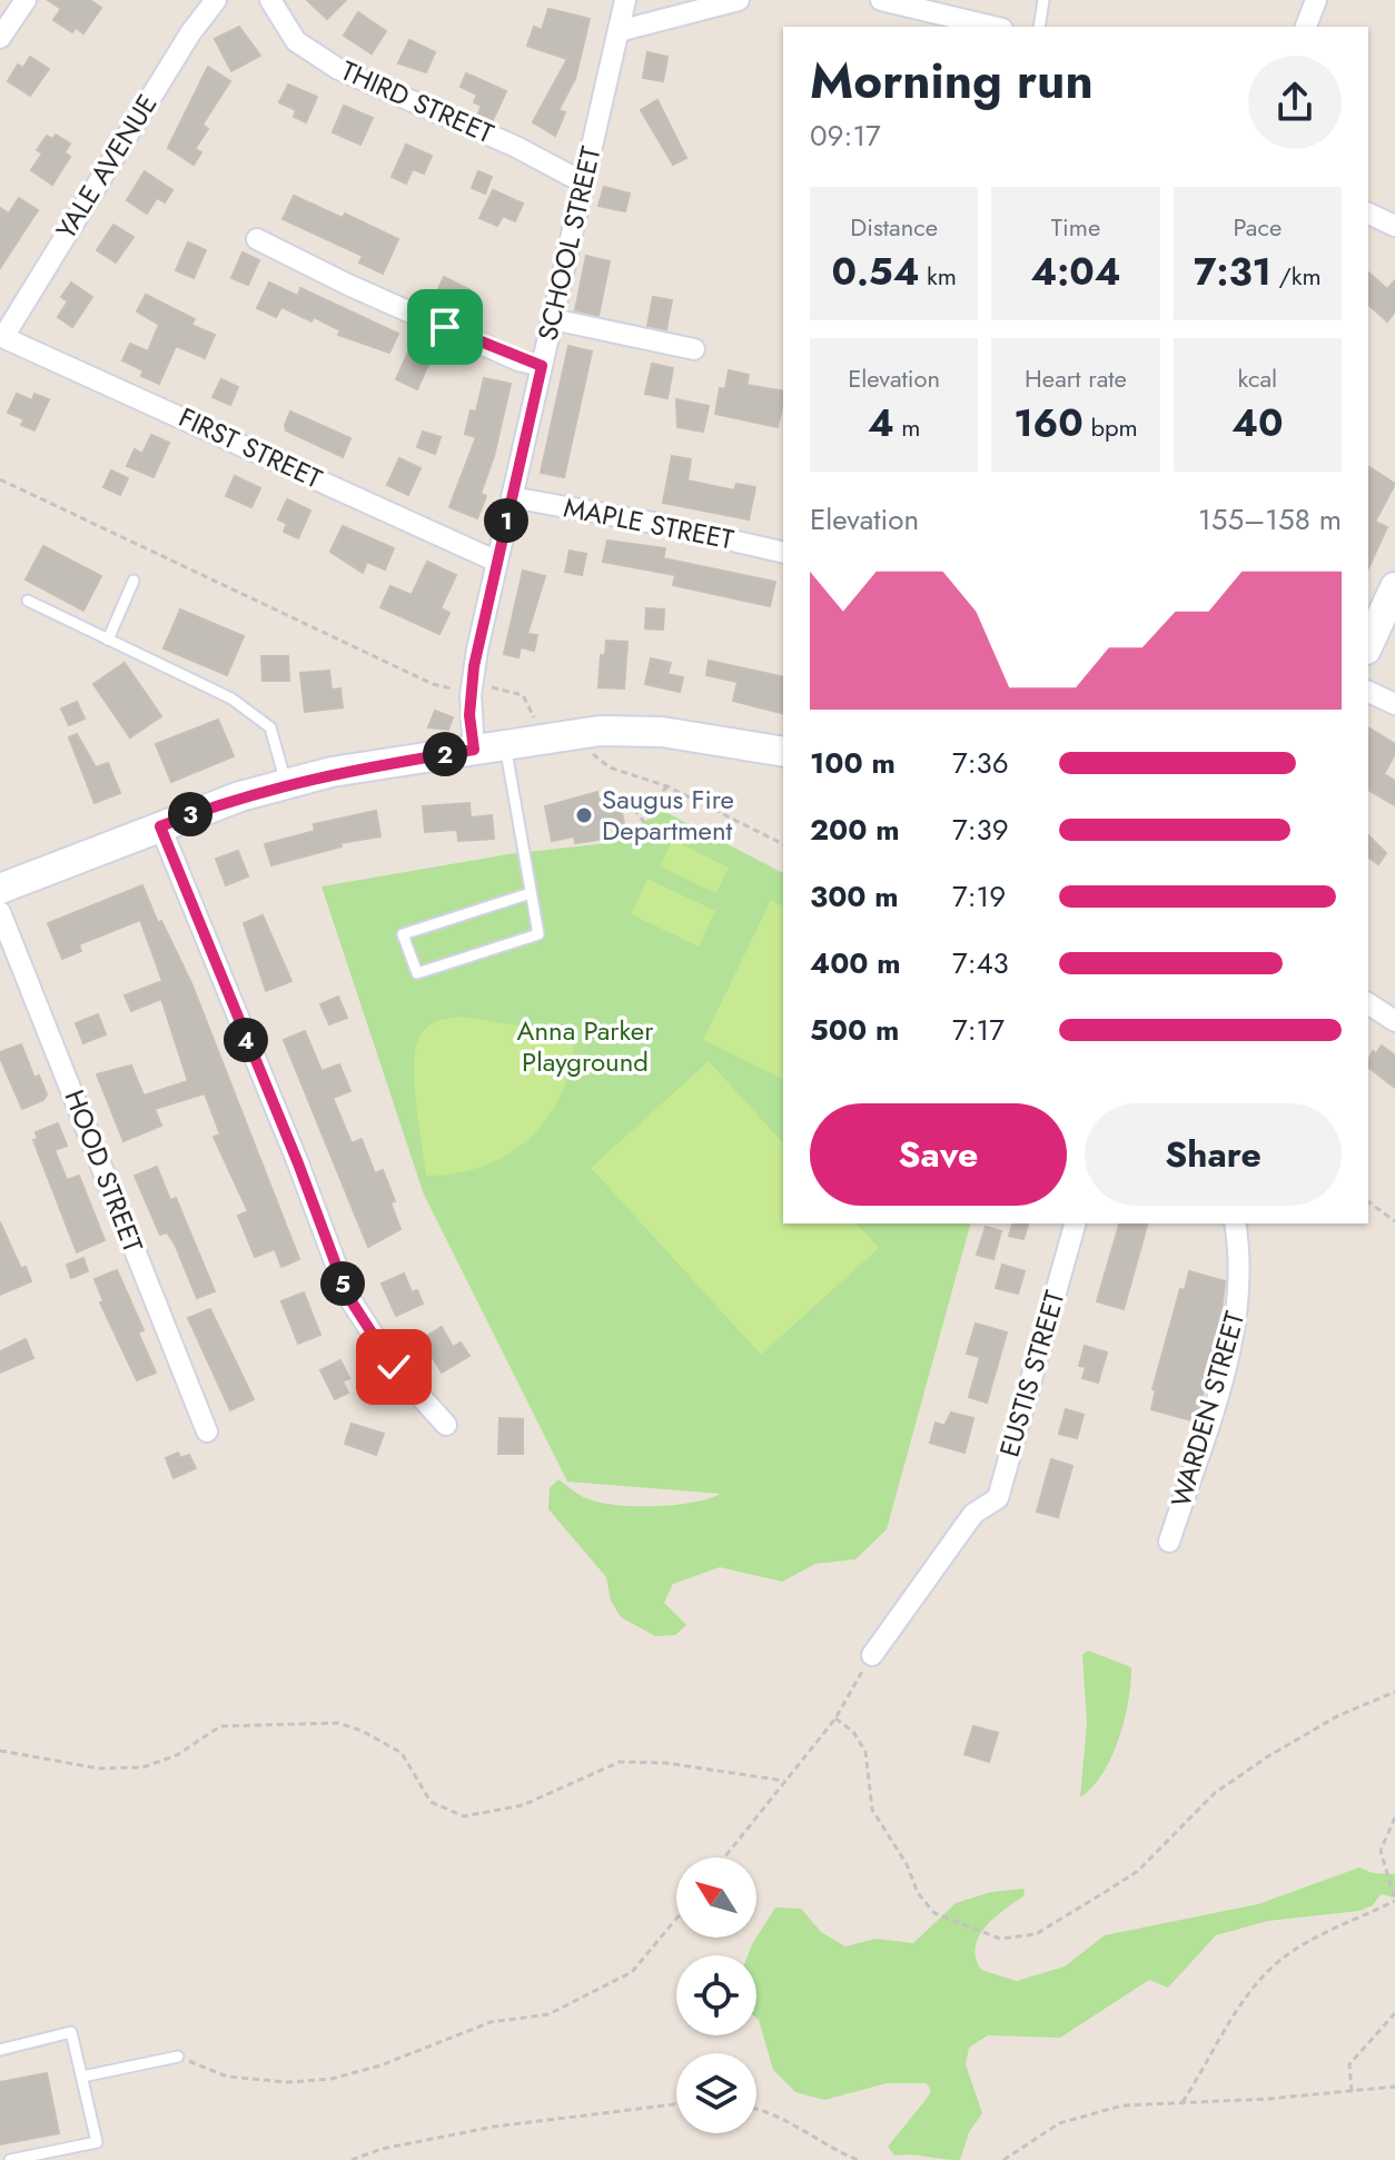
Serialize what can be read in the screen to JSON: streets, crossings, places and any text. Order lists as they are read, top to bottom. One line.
{"streets":{"street":["THIRD STREET","YALE AVENUE","SCHOOL STREET","FIRST STREET","MAPLE STREET","HOOD STREET","EUSTIS STREET","WARDEN STREET"]},"crossings":[["THIRD STREET","SCHOOL STREET"],["YALE AVENUE","FIRST STREET"],["SCHOOL STREET","FIRST STREET"],["SCHOOL STREET","MAPLE STREET"]],"parks":["Anna Parker Playground"],"places":["Saugus Fire Department"],"north":"top left","page":{"heading":["Morning run","09:17"],"stats":[["Distance","0.54 km"],["Time","4:04"],["Pace","7:31 /km"],["Elevation","4 m"],["Heart rate","160 bpm"],["kcal","40"]],"chart":["Elevation","155–158 m"],"pins":["1","2","3","4","5"],"list":[{"name":"100 m","note":"7:36"},{"name":"200 m","note":"7:39"},{"name":"300 m","note":"7:19"},{"name":"400 m","note":"7:43"},{"name":"500 m","note":"7:17"}],"buttons":["Save","Share"]}}
